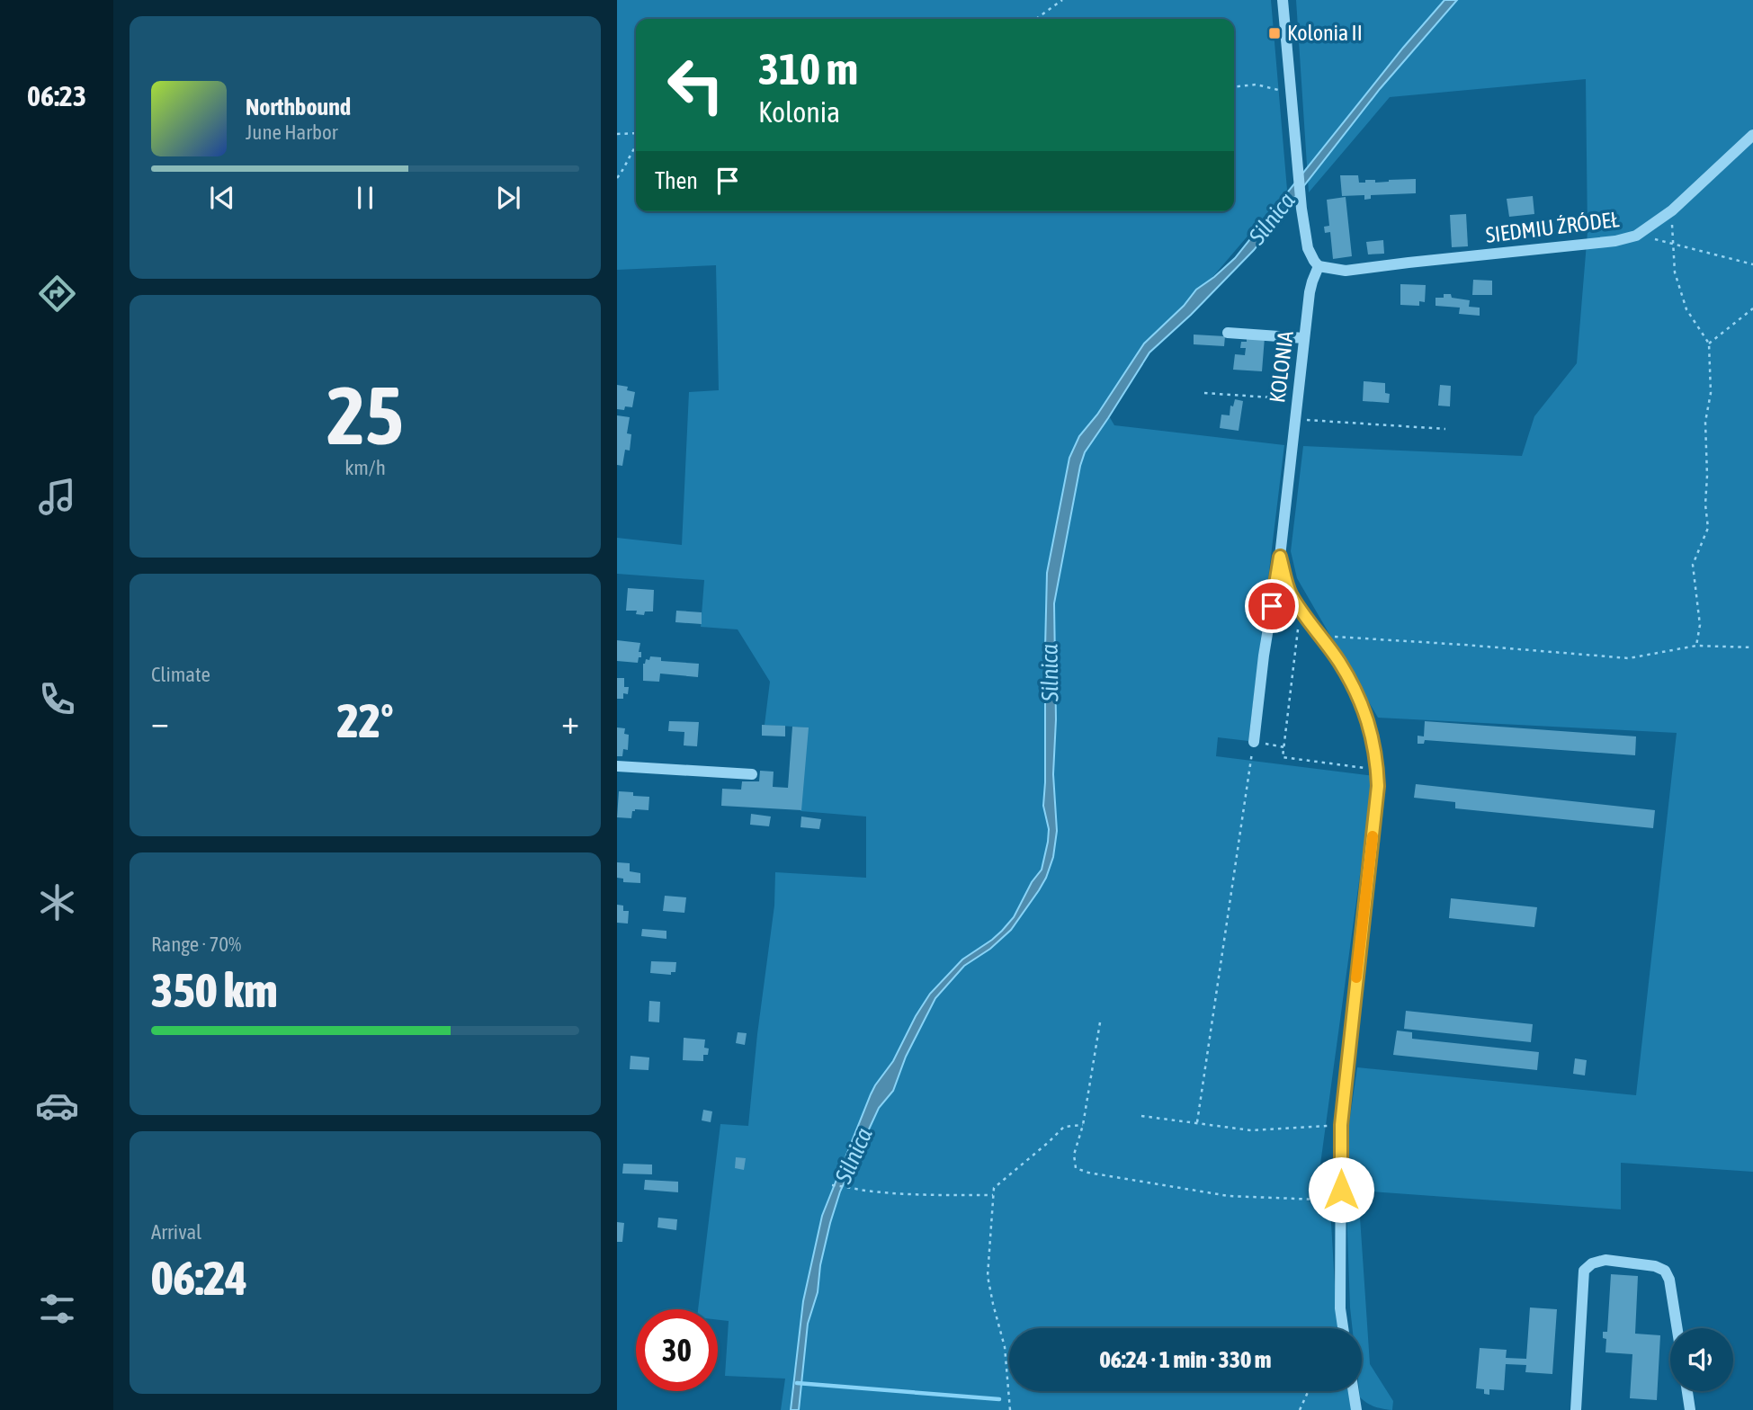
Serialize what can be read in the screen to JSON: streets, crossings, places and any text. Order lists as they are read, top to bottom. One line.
{"streets":{"street":["SIEDMIU ŹRÓDEŁ","KOLONIA"]},"crossings":[["SIEDMIU ŹRÓDEŁ","KOLONIA"]],"water":["Silnica"],"places":{"transit":["Kolonia II"]},"page":{"tabs":"06:23","turn":["310 m","Kolonia"],"song":["Northbound","June Harbor"],"then":"Then","tile":[["25","km/h"],"Climate",["Range · 70%","350 km"],["Arrival","06:24"]],"heat":["−","22°","+"],"limit":"30","trip":"06:24 · 1 min · 330 m"}}
